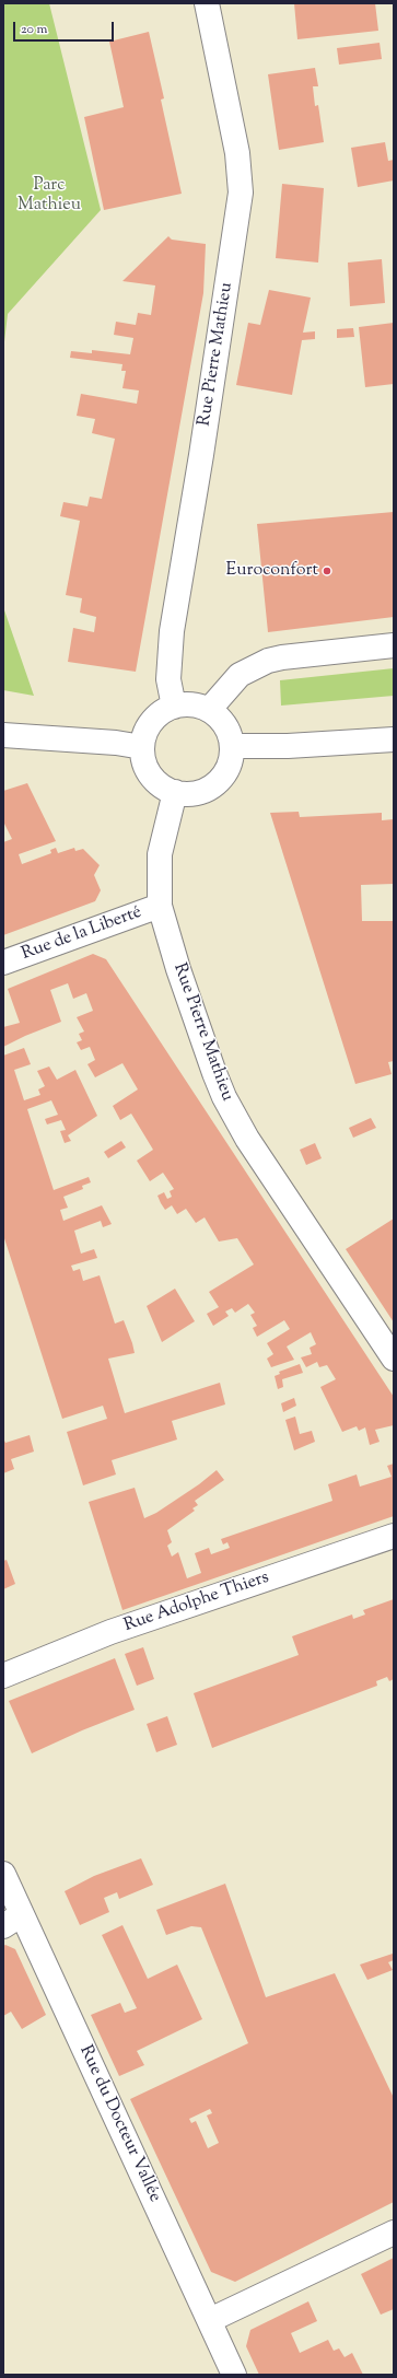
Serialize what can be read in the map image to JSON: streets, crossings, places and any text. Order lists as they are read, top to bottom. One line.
{"streets":{"street":["Rue Pierre Mathieu","Rue de la Liberté","Rue Adolphe Thiers","Rue du Docteur Vallée"]},"crossings":[["Rue Pierre Mathieu","Rue de la Liberté"]],"parks":["Parc Mathieu"],"places":["Euroconfort"],"scale_bar":"20 m"}
